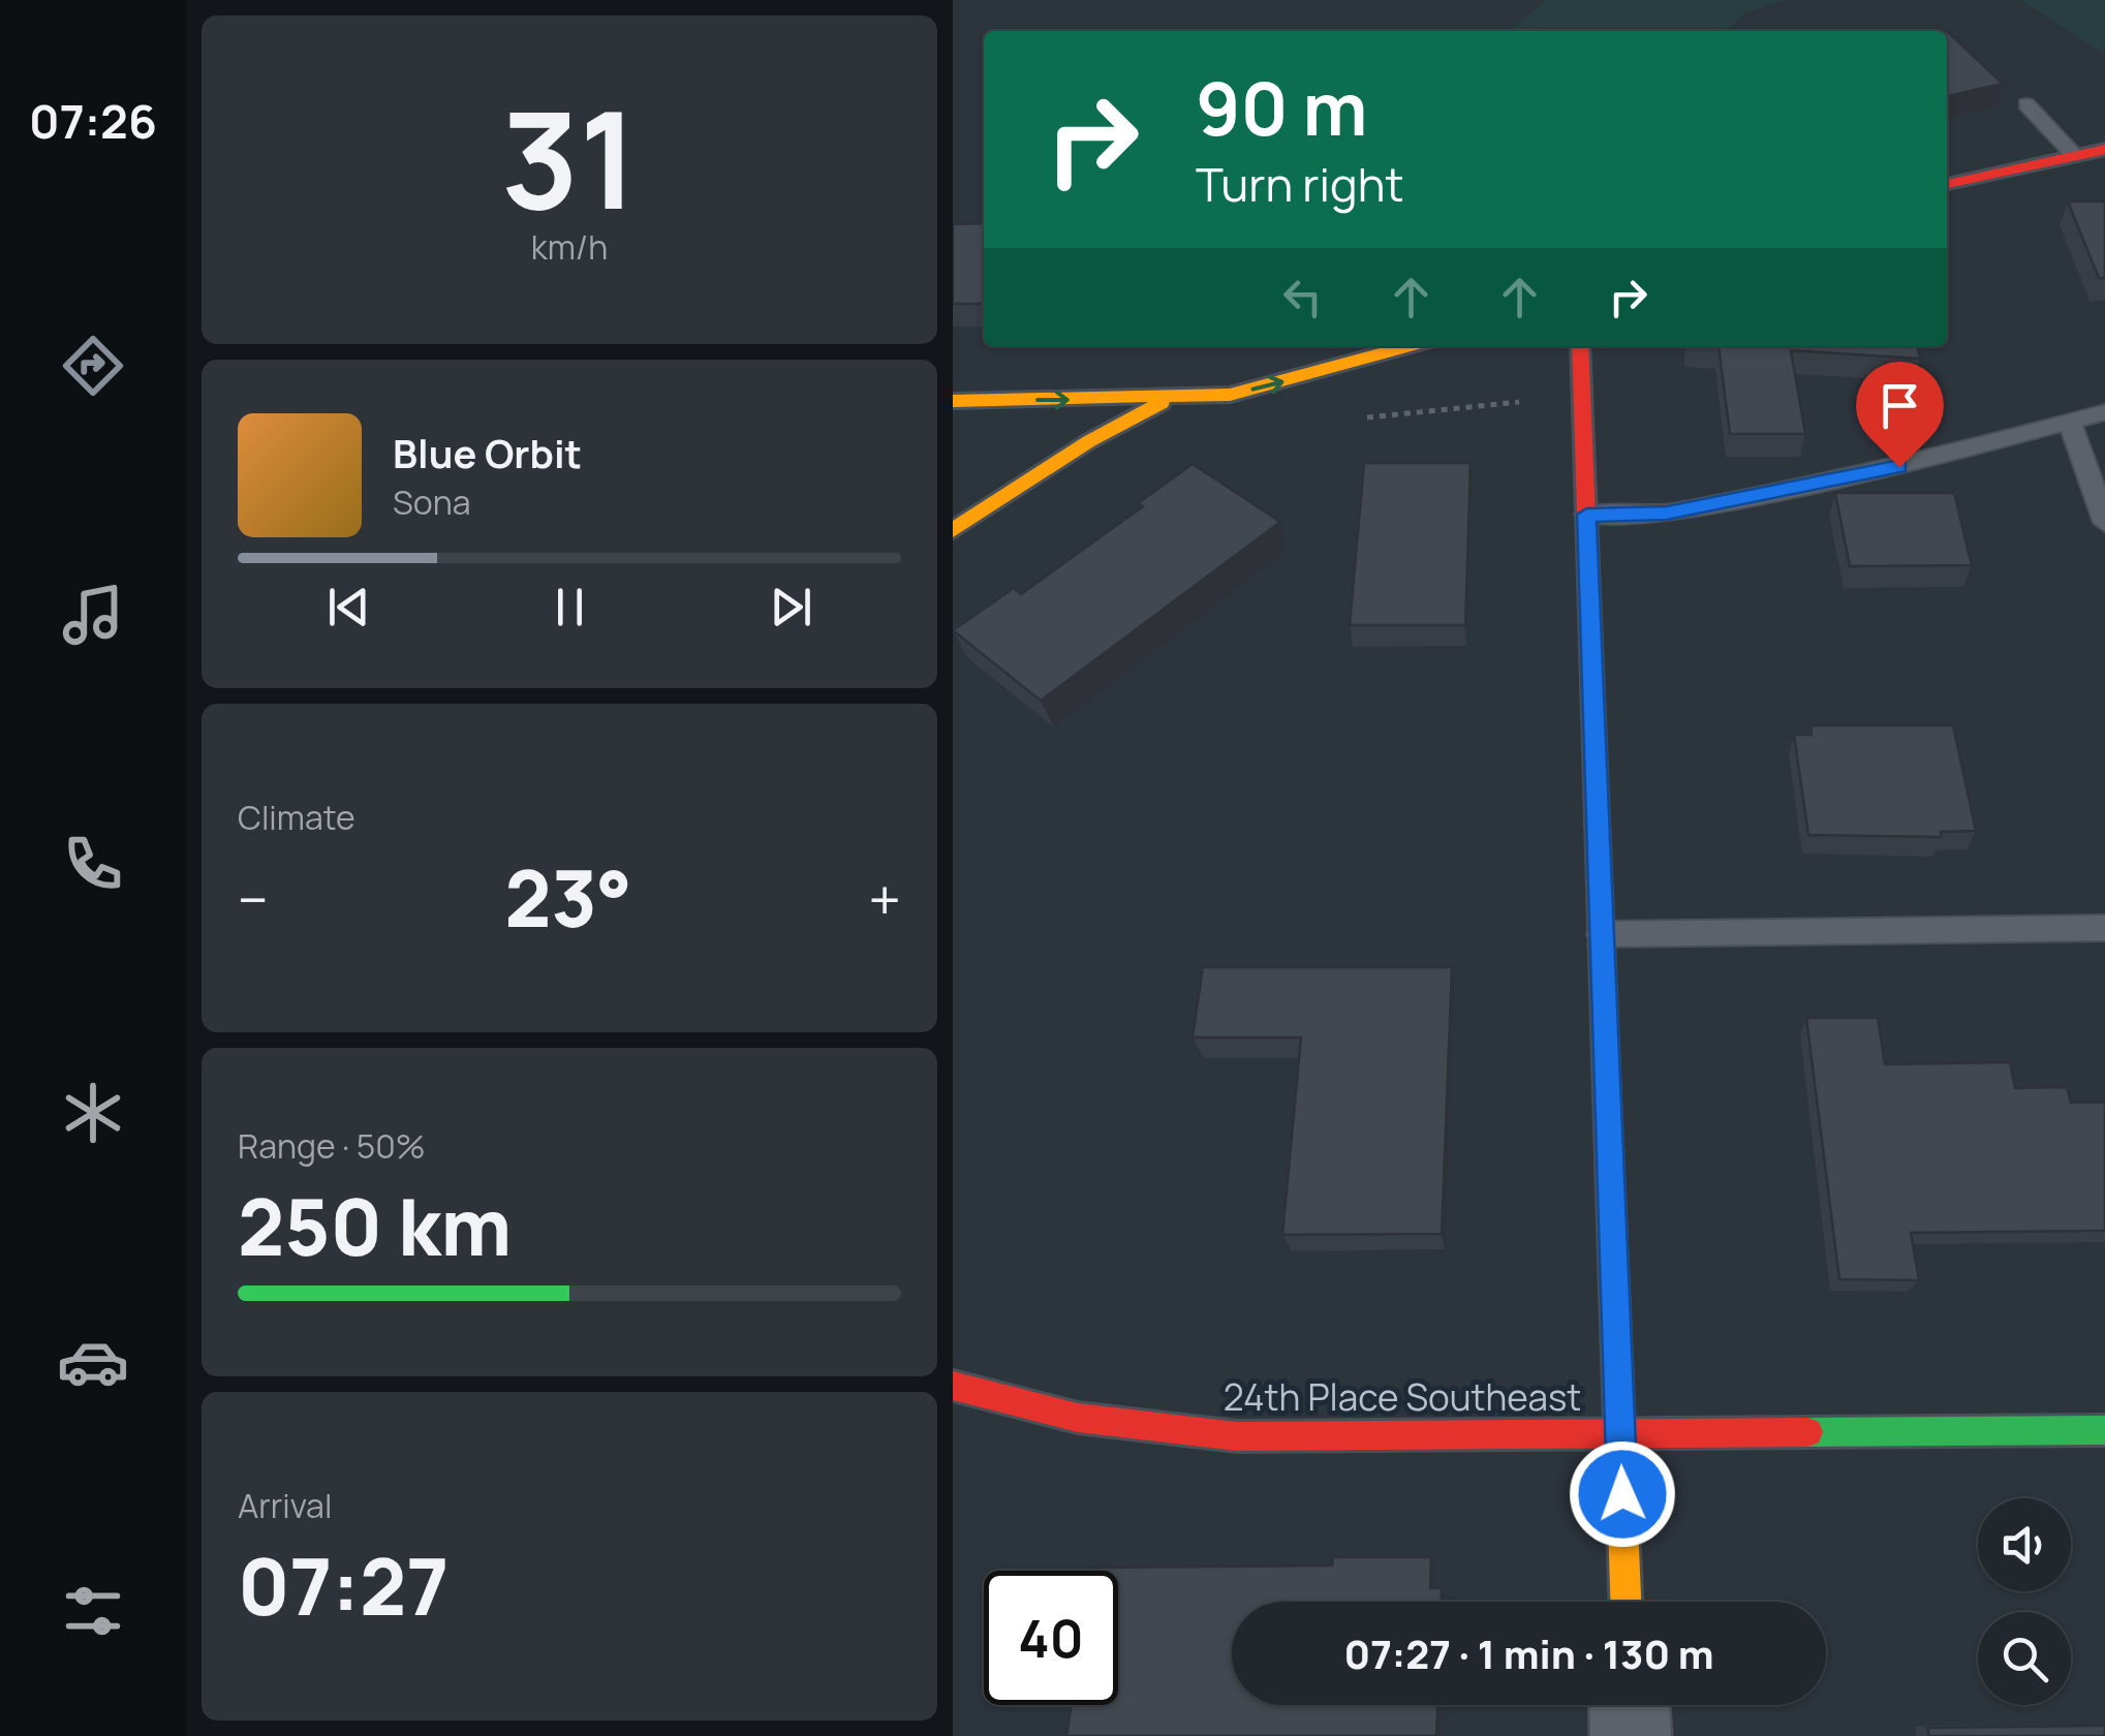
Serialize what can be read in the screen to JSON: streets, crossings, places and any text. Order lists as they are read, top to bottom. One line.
{"streets":{"street":["24th Place Southeast"]},"page":{"tabs":"07:26","tile":[["31","km/h"],"Climate",["Range · 50%","250 km"],["Arrival","07:27"]],"turn":["90 m","Turn right"],"song":["Blue Orbit","Sona"],"heat":["−","23°","+"],"limit":"40","trip":"07:27 · 1 min · 130 m"}}
